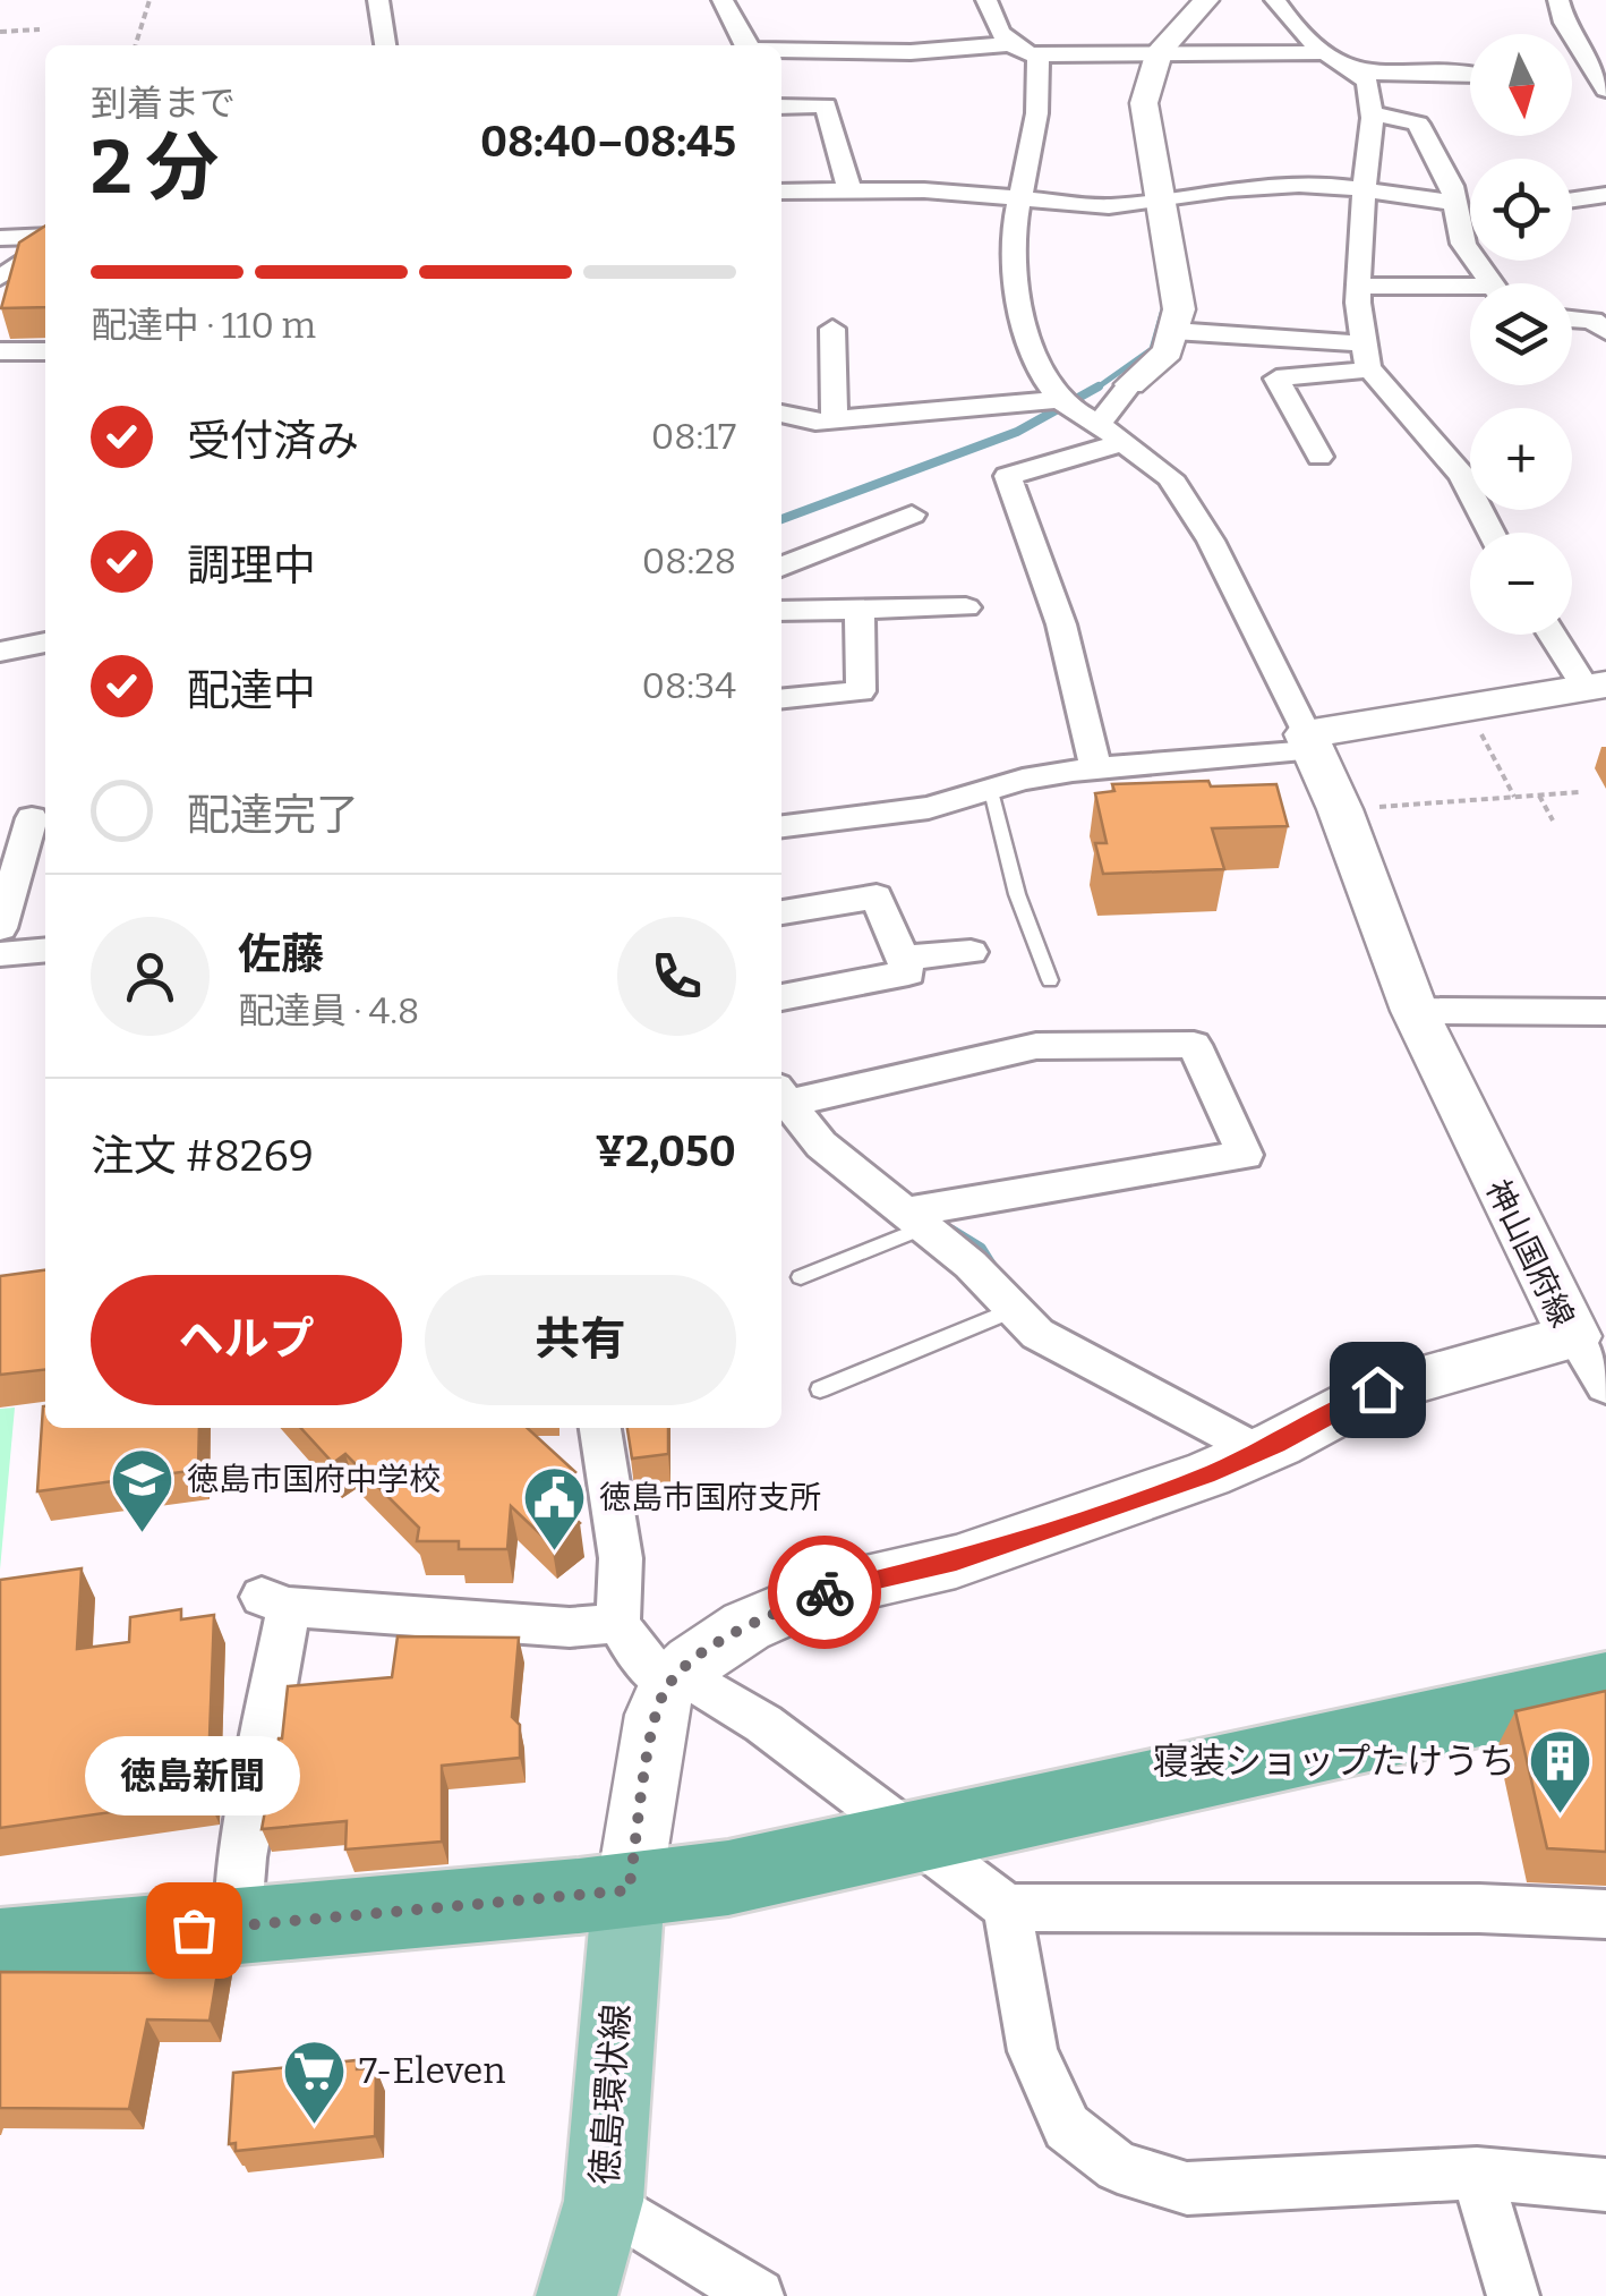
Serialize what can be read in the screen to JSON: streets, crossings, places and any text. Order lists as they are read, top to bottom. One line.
{"streets":{"main road":["神山国府線","徳島環状線"]},"places":{"school or university":["徳島市国府中学校"],"public building":["徳島市国府支所"],"building":["寝装ショップたけうち"],"other":["徳島新聞"],"supermarket":["7-Eleven"]},"north":"bottom","page":{"map_buttons":["+","−"],"heading":["2 分","到着まで","08:40–08:45"],"panel":["佐藤","配達員 · 4.8","注文 #8269","¥2,050"],"bar":"配達中 · 110 m","list":[["受付済み","08:17"],["調理中","08:28"],["配達中","08:34"],"配達完了"],"buttons":["ヘルプ","共有"],"bubble":"徳島新聞"}}
